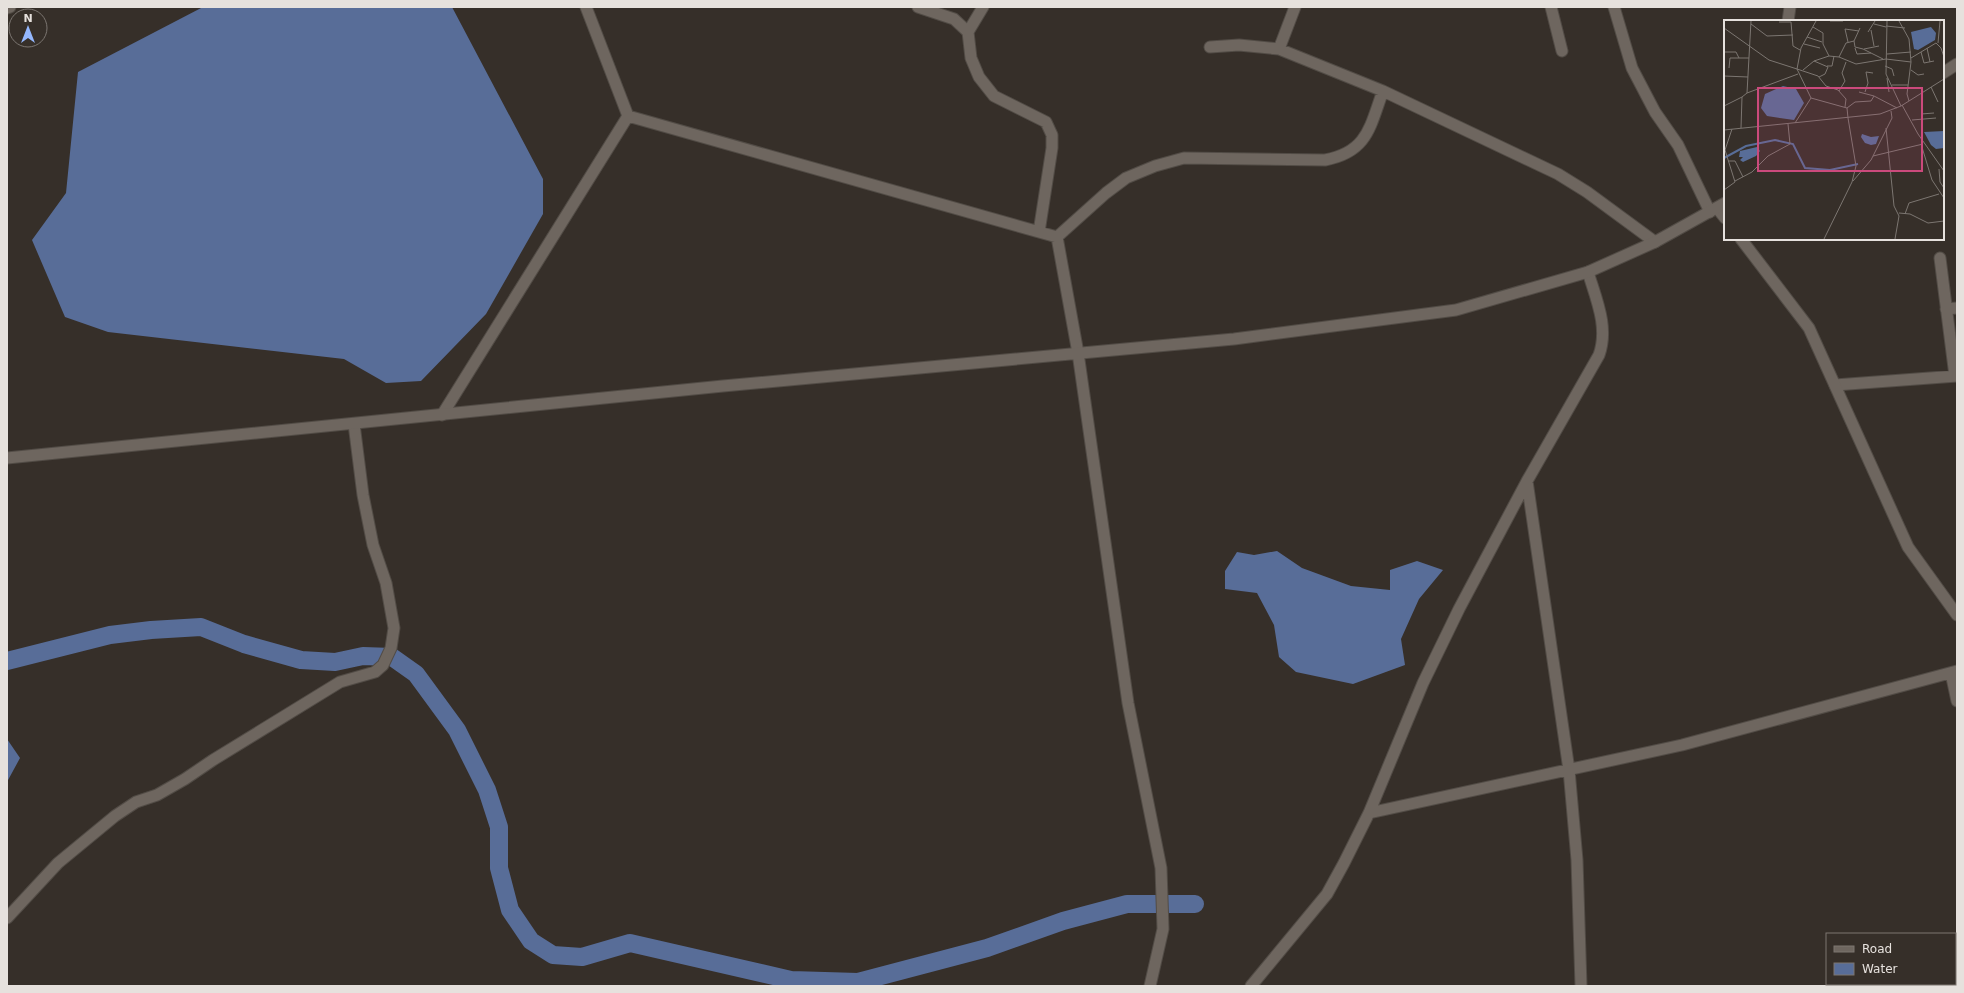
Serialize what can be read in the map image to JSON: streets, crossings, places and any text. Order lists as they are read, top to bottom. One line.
{"legend":["Road","Water"],"north":"top"}
